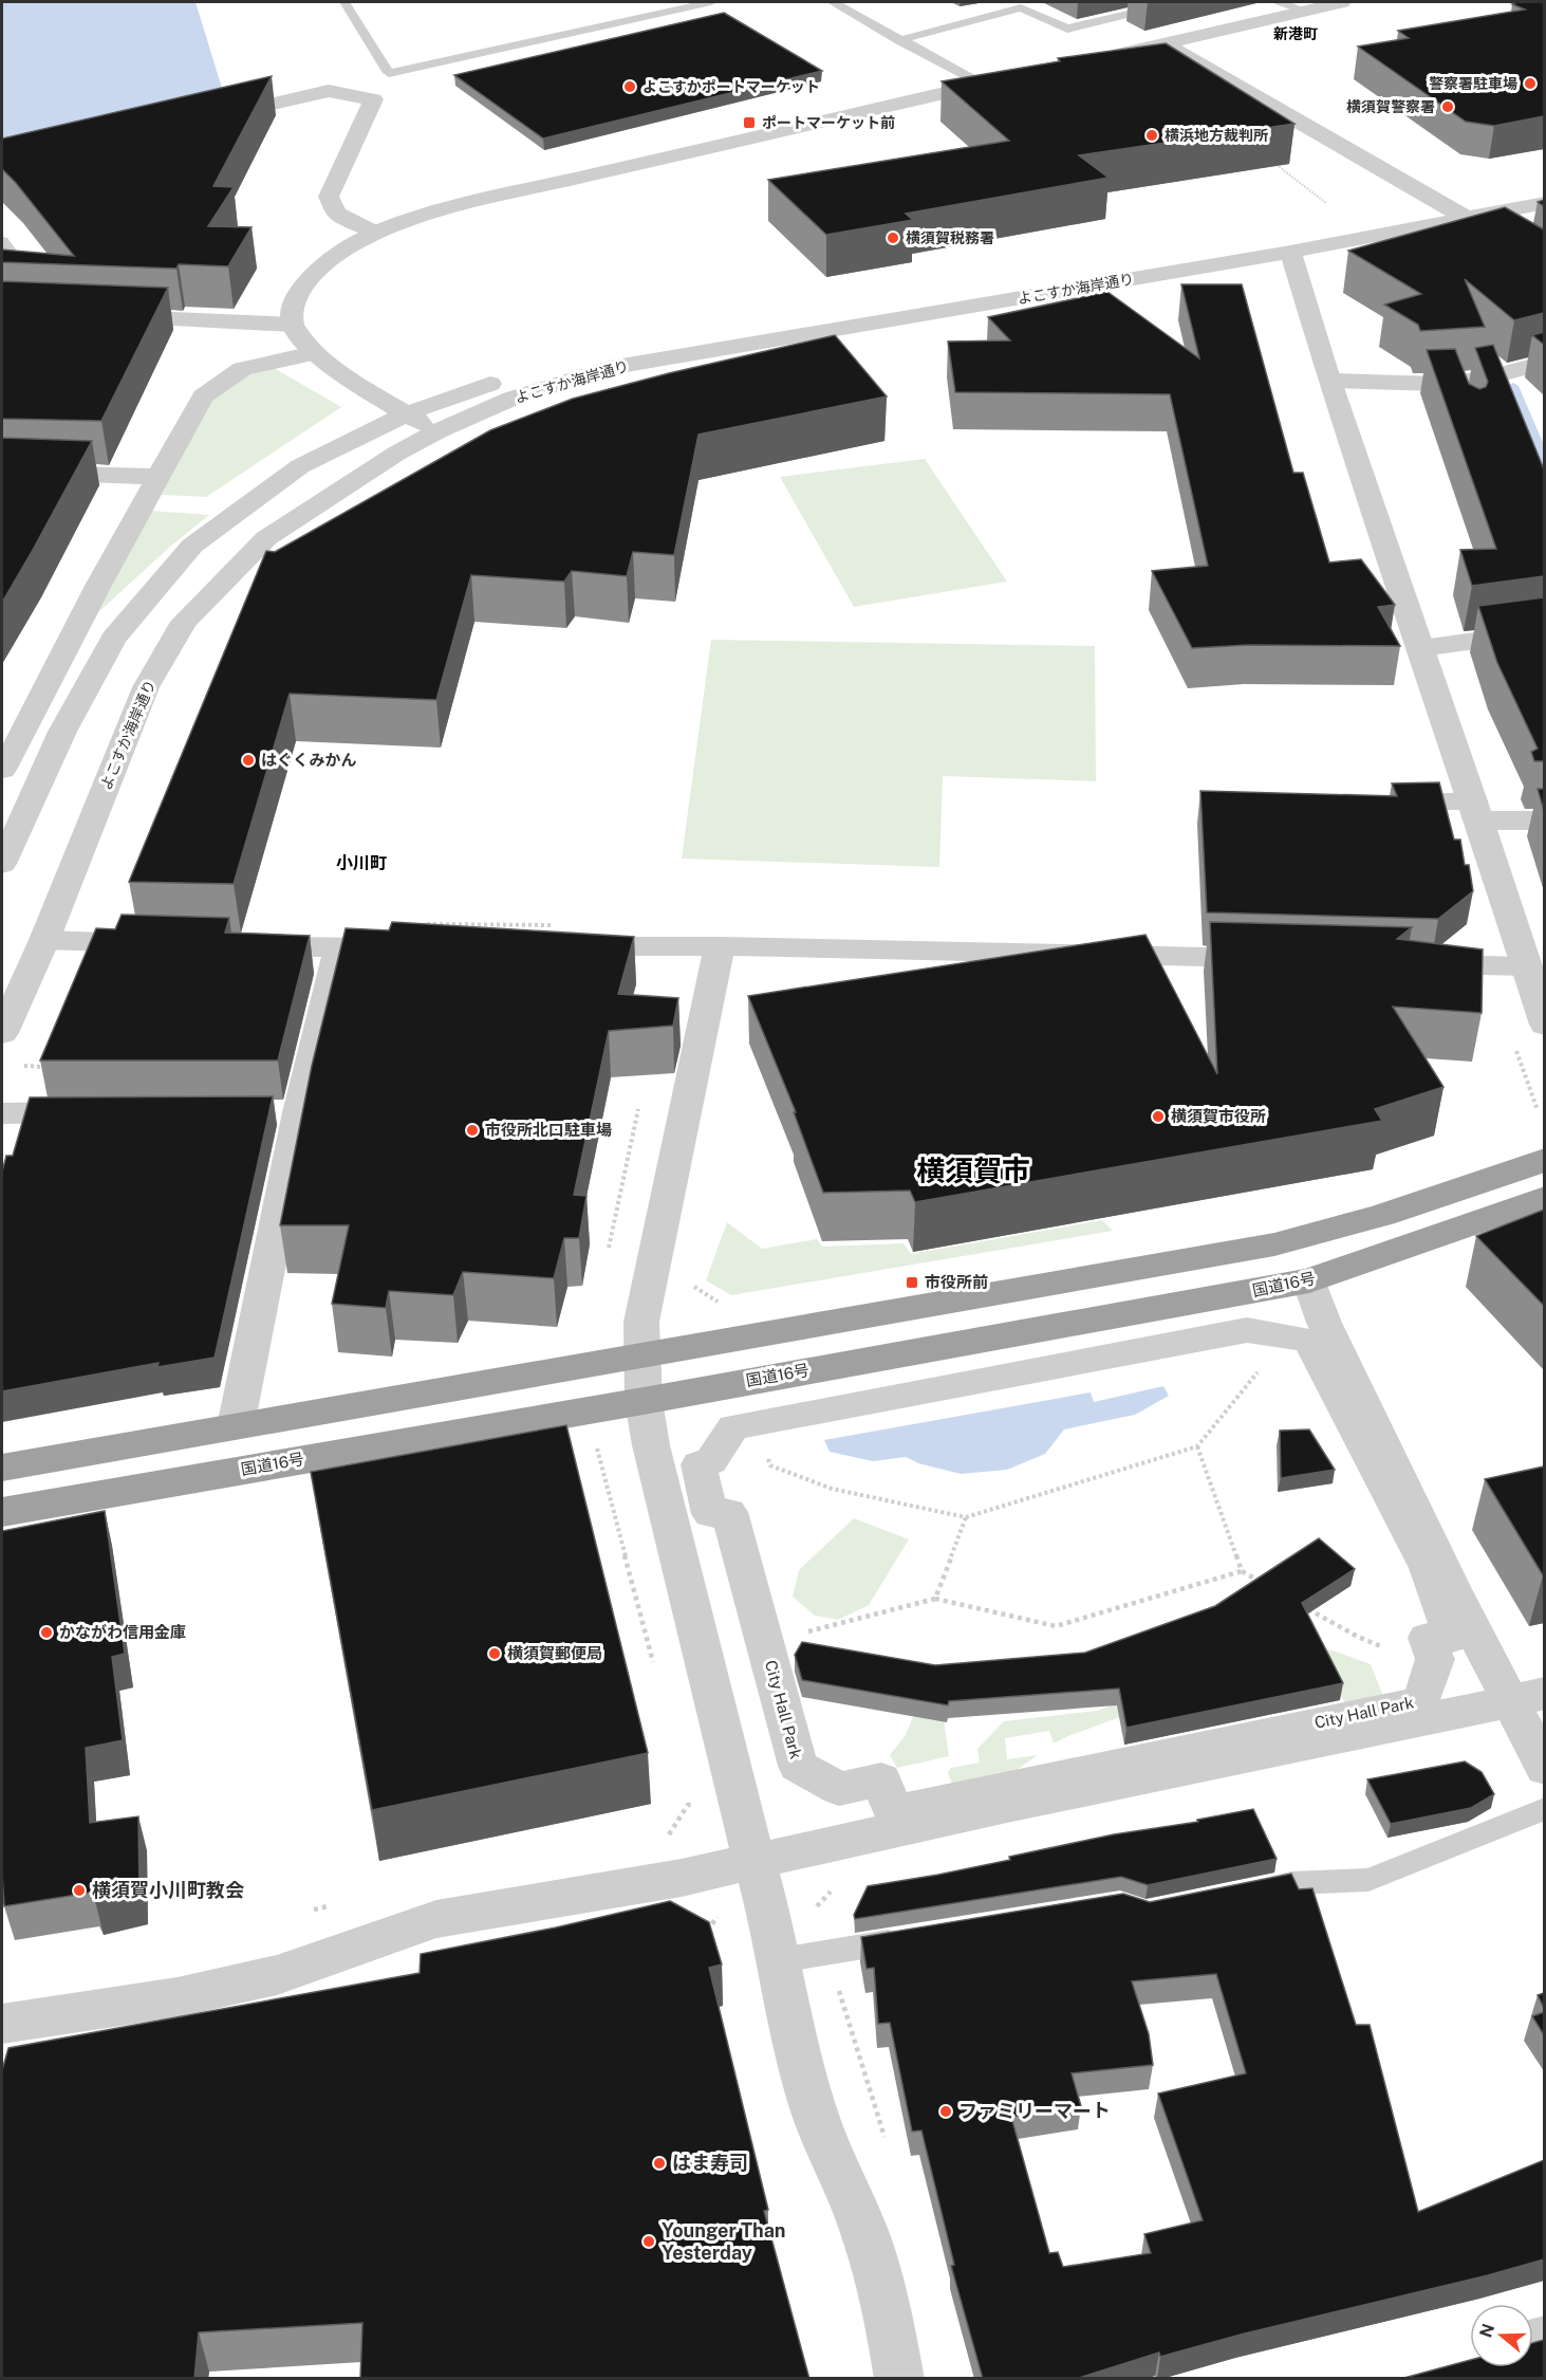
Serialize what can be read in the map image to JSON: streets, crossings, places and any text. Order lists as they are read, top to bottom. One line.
{"streets":{"highway":["国道16号"],"street":["よこすか海岸通り","City Hall Park"]},"districts":["新港町","小川町","横須賀市"],"places":{"other":["警察署駐車場","よこすかポートマーケット","横須賀警察署","横浜地方裁判所","横須賀税務署","はぐくみかん","横須賀市役所","市役所北口駐車場","かながわ信用金庫","横須賀郵便局","横須賀小川町教会","ファミリーマート","はま寿司","Younger Than Yesterday"],"transit":["ポートマーケット前","市役所前"]},"north":"left"}
